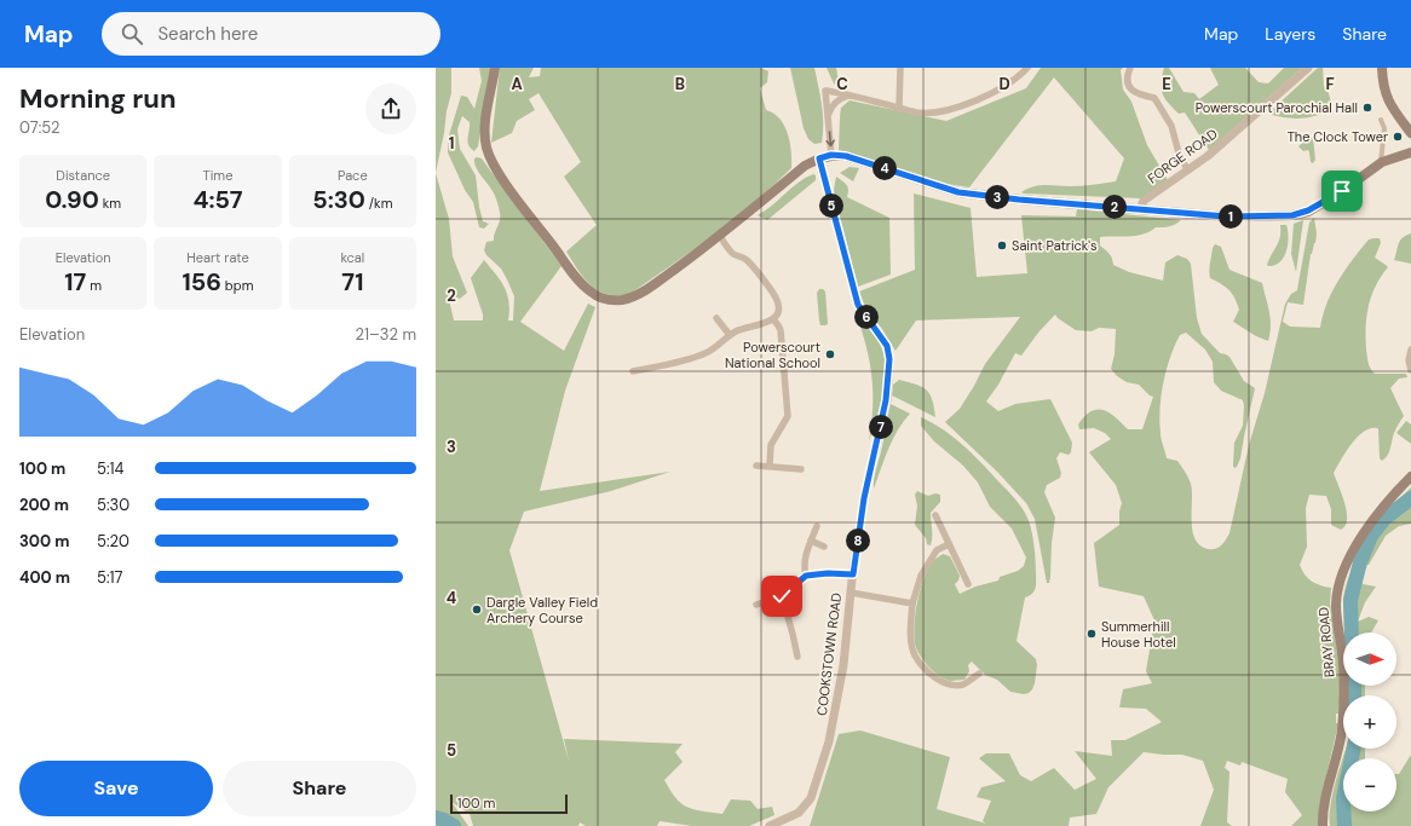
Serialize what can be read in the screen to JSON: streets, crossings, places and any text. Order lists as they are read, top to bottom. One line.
{"streets":{"main road":["BRAY ROAD"],"street":["FORGE ROAD","COOKSTOWN ROAD"]},"places":["Powerscourt Parochial Hall","The Clock Tower","Saint Patrick's","Powerscourt National School","Dargle Valley Field Archery Course","Summerhill House Hotel"],"scale_bar":"100 m","north":"right","page":{"header":"Map","search":"Search here","nav":["Map","Layers","Share"],"heading":["Morning run","07:52"],"stats":[["Distance","0.90 km"],["Time","4:57"],["Pace","5:30 /km"],["Elevation","17 m"],["Heart rate","156 bpm"],["kcal","71"]],"pins":["4","3","5","2","1","6","7","8"],"chart":["Elevation","21–32 m"],"list":[{"name":"100 m","note":"5:14"},{"name":"200 m","note":"5:30"},{"name":"300 m","note":"5:20"},{"name":"400 m","note":"5:17"}],"map_buttons":["+","−"],"buttons":["Save","Share"],"scale":"100 m"},"grid":{"columns":["A","B","C","D","E","F"],"rows":["1","2","3","4","5"]}}
